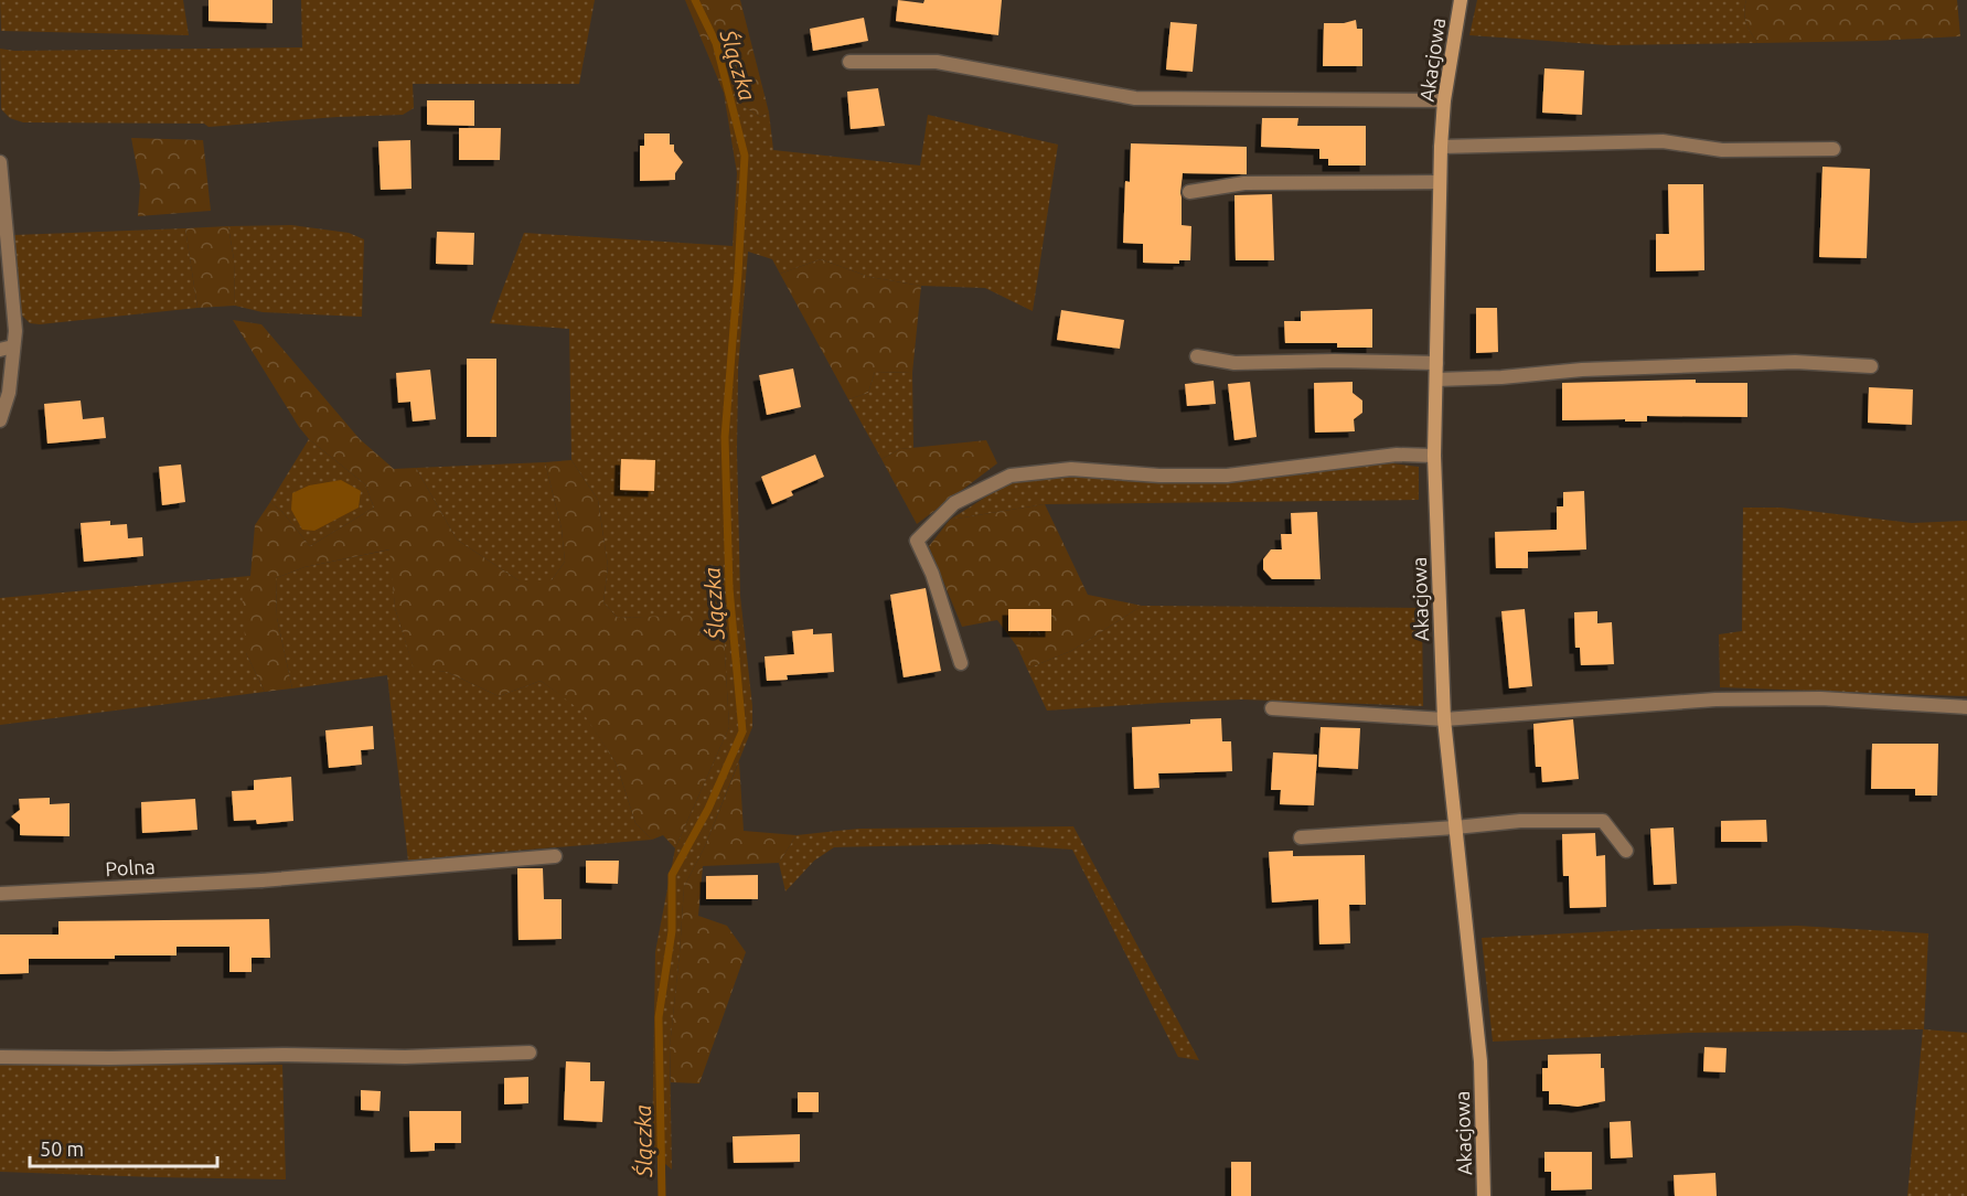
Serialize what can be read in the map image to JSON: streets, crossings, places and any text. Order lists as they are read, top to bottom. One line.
{"streets":{"street":["Akacjowa","Polna"]},"water":["Ślączka"],"scale_bar":"50 m"}
